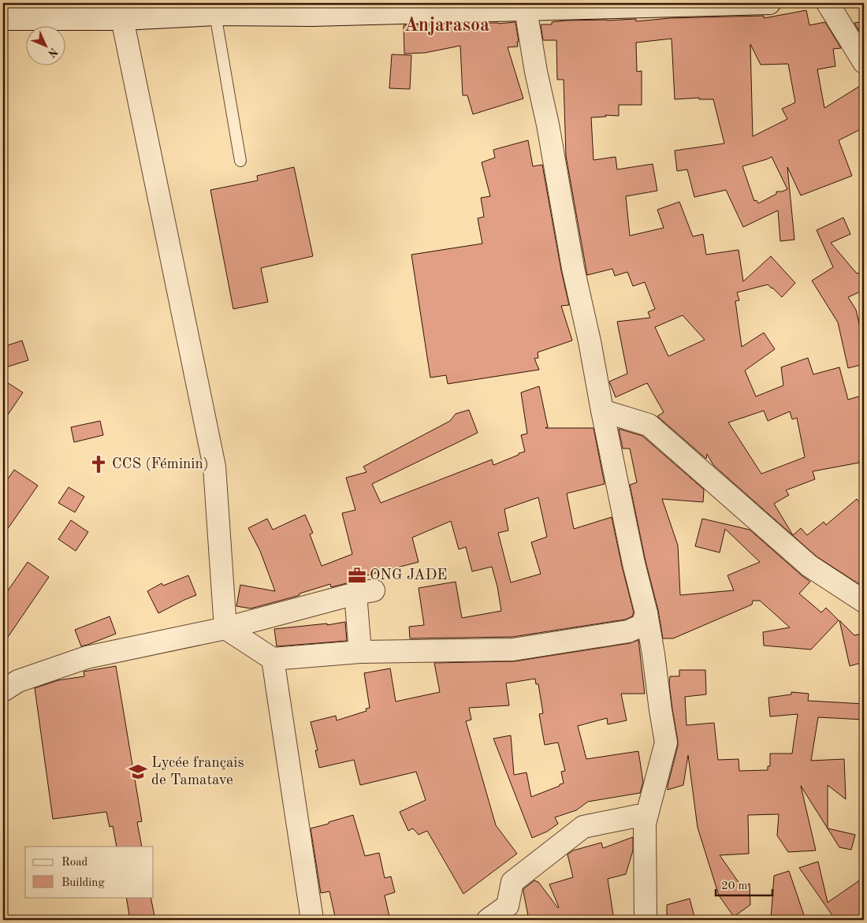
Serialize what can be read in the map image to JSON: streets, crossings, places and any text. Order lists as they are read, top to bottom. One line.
{"districts":["Anjarasoa"],"places":{"church":["CCS (Féminin)"],"office":["ONG JADE"],"school or university":["Lycée français de Tamatave"]},"legend":["Road","Building"],"scale_bar":"20 m","north":"bottom right"}
